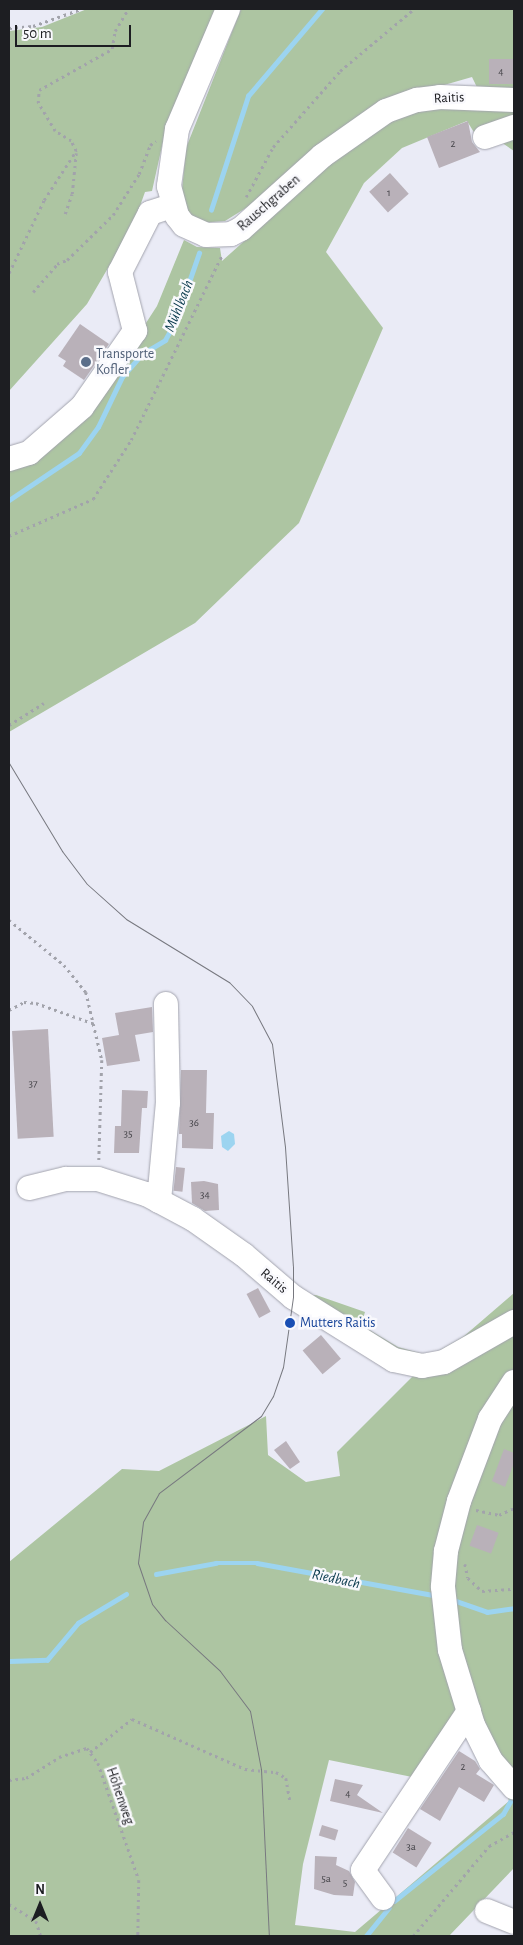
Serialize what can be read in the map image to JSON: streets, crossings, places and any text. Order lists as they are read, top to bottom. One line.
{"streets":{"street":["Raitis","Rauschgraben"],"path":["Höhenweg"]},"crossings":[["Raitis","Rauschgraben"]],"water":["Mühlbach","Riedbach"],"places":["Transporte Kofler","Mutters Raitis"],"house_numbers":["4","2","1","37","36","35","34","2","4","3a","5a","5"],"scale_bar":"50 m","north":"top"}
